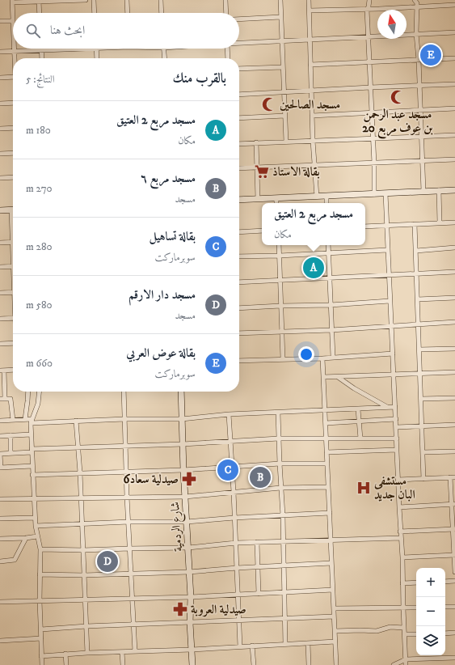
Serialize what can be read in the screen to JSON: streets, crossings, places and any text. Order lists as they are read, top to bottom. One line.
{"streets":{"street":["شارع الردمية"]},"places":{"mosque":["مسجد عبد الرحمن بن عوف مربع 20","مسجد الصالحين"],"supermarket":["بقالة الاستاذ"],"pharmacy":["صيدلية سعاد6","صيدلية العروبة"],"hospital":["مستشفى البان جديد"]},"north":"top","page":{"search":"ابحث هنا","pins":["E","A","C","B","D"],"heading":["بالقرب منك","النتائج: 5"],"list":[{"mark":"A","name":"مسجد مربع 2 العتيق","note":"مكان","value":"180 m"},{"mark":"B","name":"مسجد مربع ٦","note":"مسجد","value":"270 m"},{"mark":"C","name":"بقالة تساهيل","note":"سوبرماركت","value":"280 m"},{"mark":"D","name":"مسجد دار الارقم","note":"مسجد","value":"580 m"},{"mark":"E","name":"بقالة عوض العربي","note":"سوبرماركت","value":"660 m"}],"popup":["مسجد مربع 2 العتيق","مكان"],"map_buttons":["+","−"]}}
